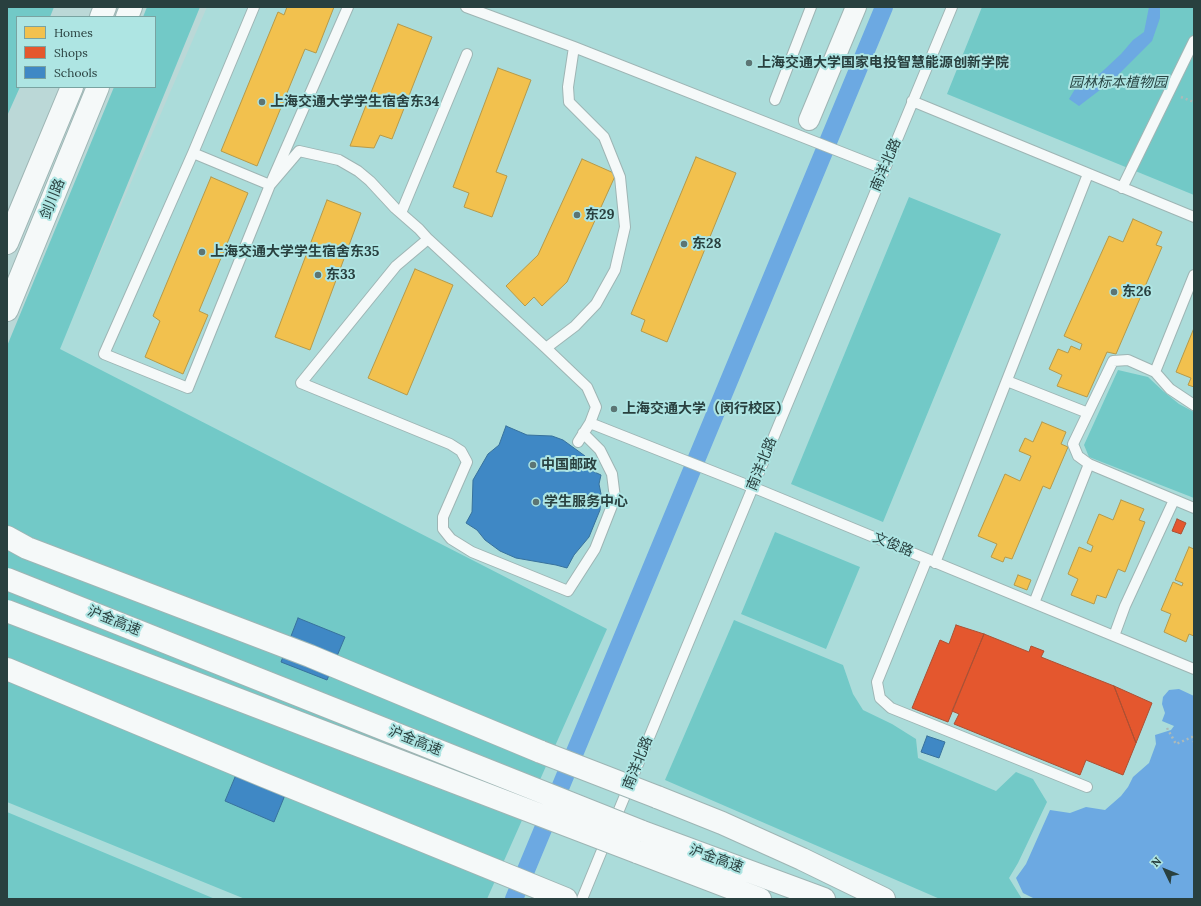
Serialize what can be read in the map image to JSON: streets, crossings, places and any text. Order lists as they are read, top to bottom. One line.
{"streets":{"main road":["剑川路","沪金高速"],"lane":["南洋北路","文俊路"]},"crossings":[["南洋北路","文俊路"]],"parks":["园林标本植物园"],"places":["上海交通大学国家电投智慧能源创新学院","上海交通大学学生宿舍东34","东29","东28","上海交通大学学生宿舍东35","东33","东26","上海交通大学（闵行校区）","中国邮政","学生服务中心"],"legend":["Homes","Shops","Schools"],"north":"top left"}
